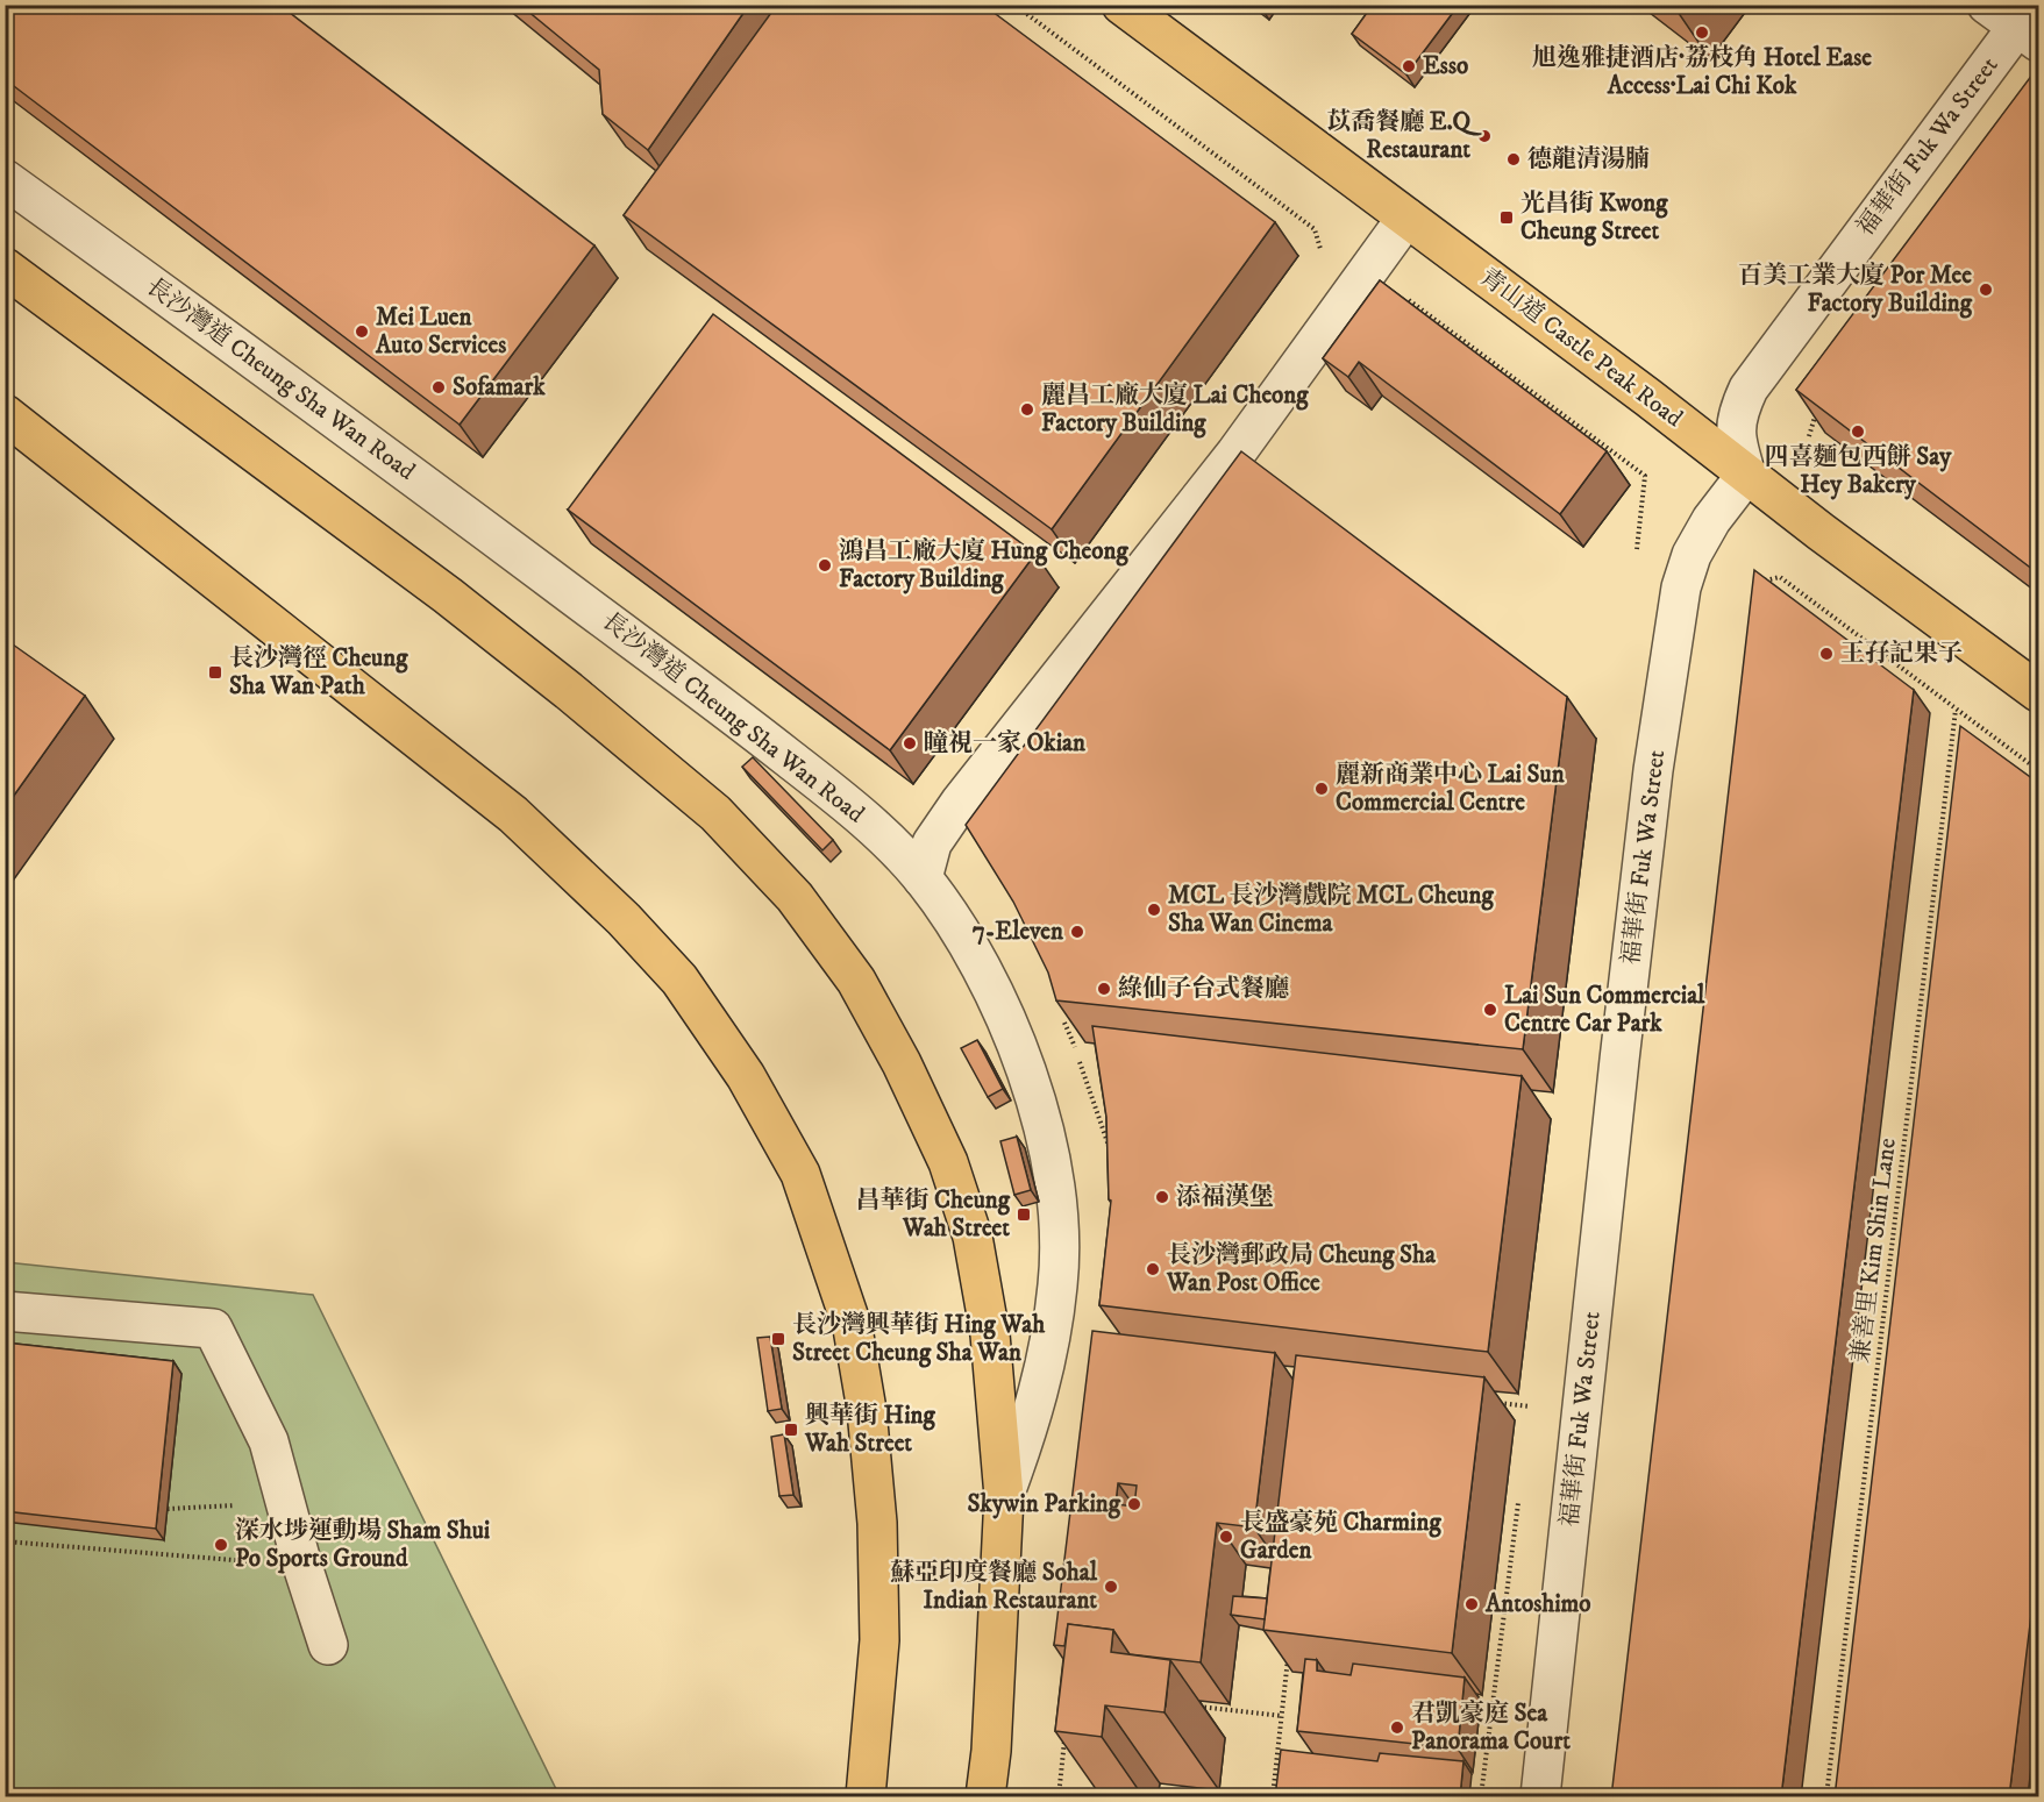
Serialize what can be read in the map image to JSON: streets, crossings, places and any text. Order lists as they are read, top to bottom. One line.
{"streets":{"main road":["青山道 Castle Peak Road","長沙灣道 Cheung Sha Wan Road"],"street":["福華街 Fuk Wa Street"],"path":["兼善里 Kim Shin Lane"]},"crossings":[["福華街 Fuk Wa Street","青山道 Castle Peak Road"]],"places":{"other":["旭逸雅捷酒店·荔枝角 Hotel Ease Access·Lai Chi Kok","Esso","苡喬餐廳 E.Q Restaurant","德龍清湯腩","百美工業大廈 Por Mee Factory Building","Mei Luen Auto Services","Sofamark","麗昌工廠大廈 Lai Cheong Factory Building","四喜麵包西餅 Say Hey Bakery","鴻昌工廠大廈 Hung Cheong Factory Building","王孖記果子","瞳視一家 Okian","麗新商業中心 Lai Sun Commercial Centre","MCL 長沙灣戲院 MCL Cheung Sha Wan Cinema","7-Eleven","綠仙子台式餐廳","Lai Sun Commercial Centre Car Park","添福漢堡","長沙灣郵政局 Cheung Sha Wan Post Office","Skywin Parking","長盛豪苑 Charming Garden","深水埗運動場 Sham Shui Po Sports Ground","蘇亞印度餐廳 Sohal Indian Restaurant","Antoshimo","君凱豪庭 Sea Panorama Court"],"transit":["光昌街 Kwong Cheung Street","長沙灣徑 Cheung Sha Wan Path","昌華街 Cheung Wah Street","長沙灣興華街 Hing Wah Street Cheung Sha Wan","興華街 Hing Wah Street"]}}
